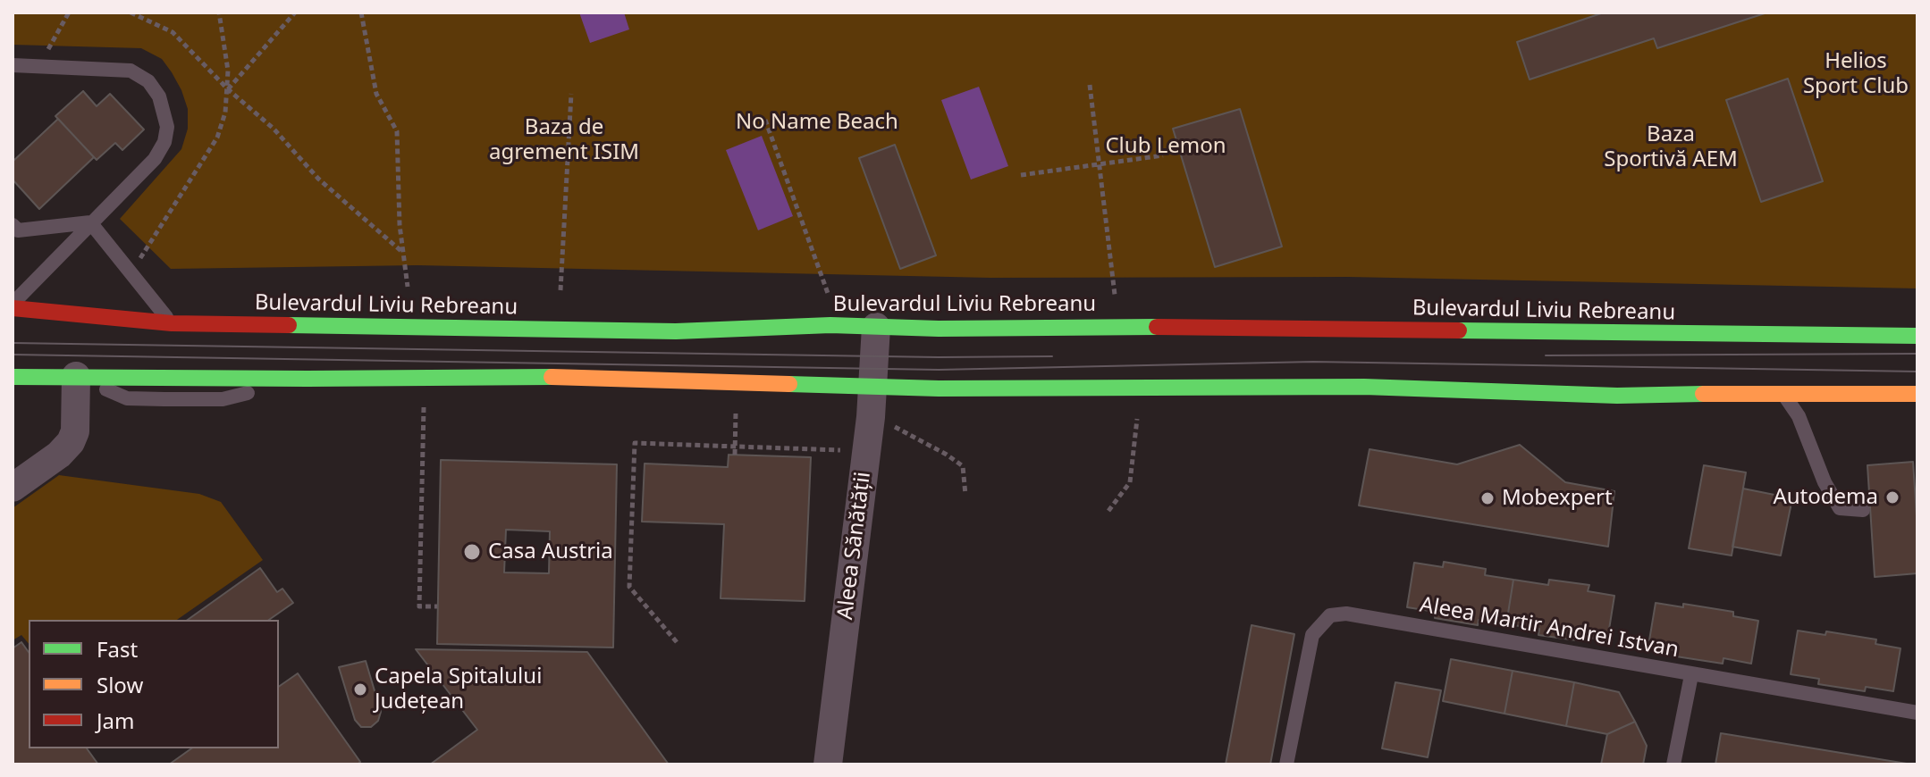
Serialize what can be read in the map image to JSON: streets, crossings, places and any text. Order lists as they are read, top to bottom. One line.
{"streets":{"main road":["Bulevardul Liviu Rebreanu"],"street":["Aleea Sănătății"],"lane":["Aleea Martir Andrei Istvan"]},"crossings":[["Bulevardul Liviu Rebreanu","Aleea Sănătății"]],"parks":["Helios Sport Club","No Name Beach","Baza de agrement ISIM","Baza Sportivă AEM","Club Lemon"],"places":["Autodema","Mobexpert","Casa Austria","Capela Spitalului Județean"],"legend":["Fast","Slow","Jam"]}
